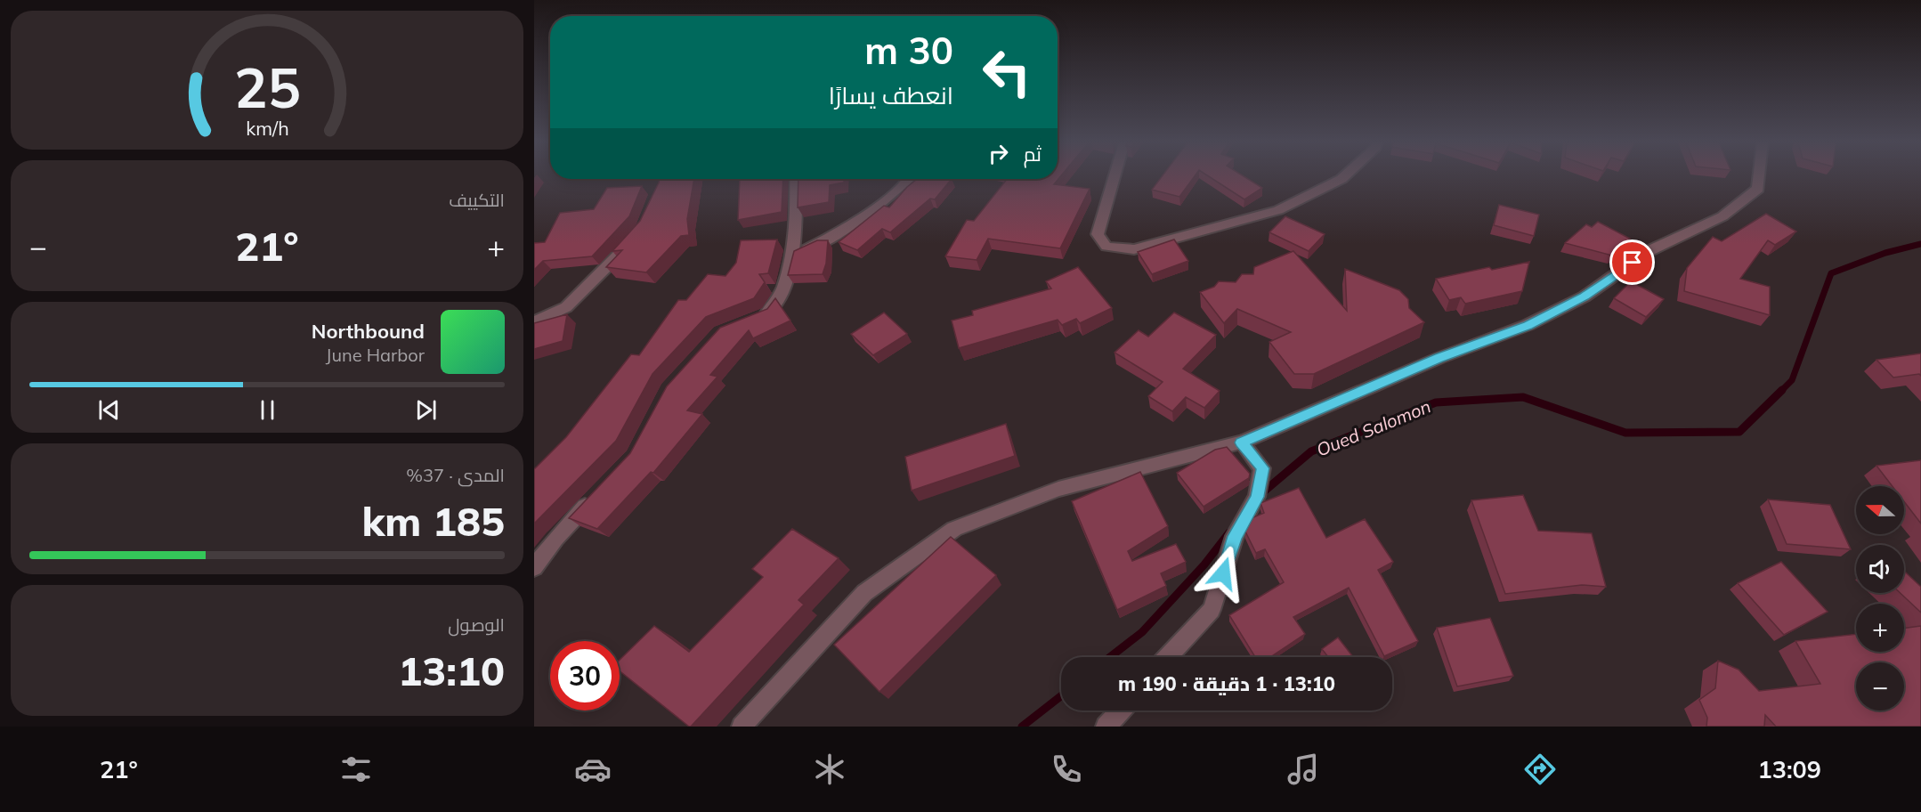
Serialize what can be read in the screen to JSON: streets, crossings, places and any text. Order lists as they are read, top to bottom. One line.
{"water":["Oued Salomon"],"north":"left","page":{"turn":["30 m","انعطف يسارًا"],"then":"ثم","tile":["التكييف",["المدى · 37%","185 km"],["الوصول","13:10"]],"heat":["−","21°","+"],"song":["Northbound","June Harbor"],"map_buttons":["+","−"],"limit":"30","trip":"13:10 · 1 دقيقة · 190 m","tabs":["13:09","21°"],"gauge":["25","km/h"]}}
